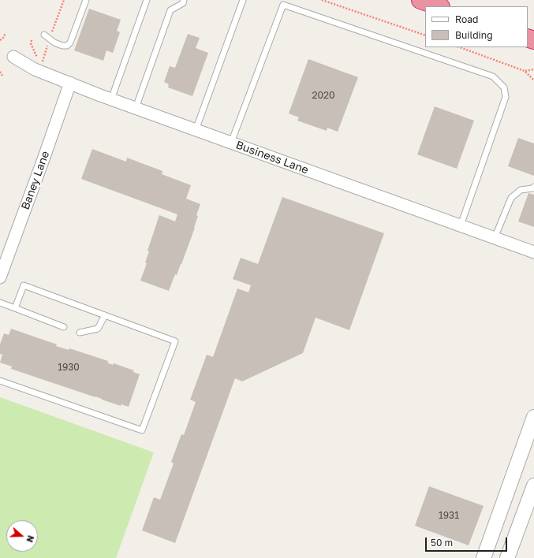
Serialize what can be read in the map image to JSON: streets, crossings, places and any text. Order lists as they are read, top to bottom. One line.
{"streets":{"street":["Business Lane","Baney Lane"]},"crossings":[["Business Lane","Baney Lane"]],"house_numbers":["2020","1930","1931"],"legend":["Road","Building"],"scale_bar":"50 m","north":"right"}
